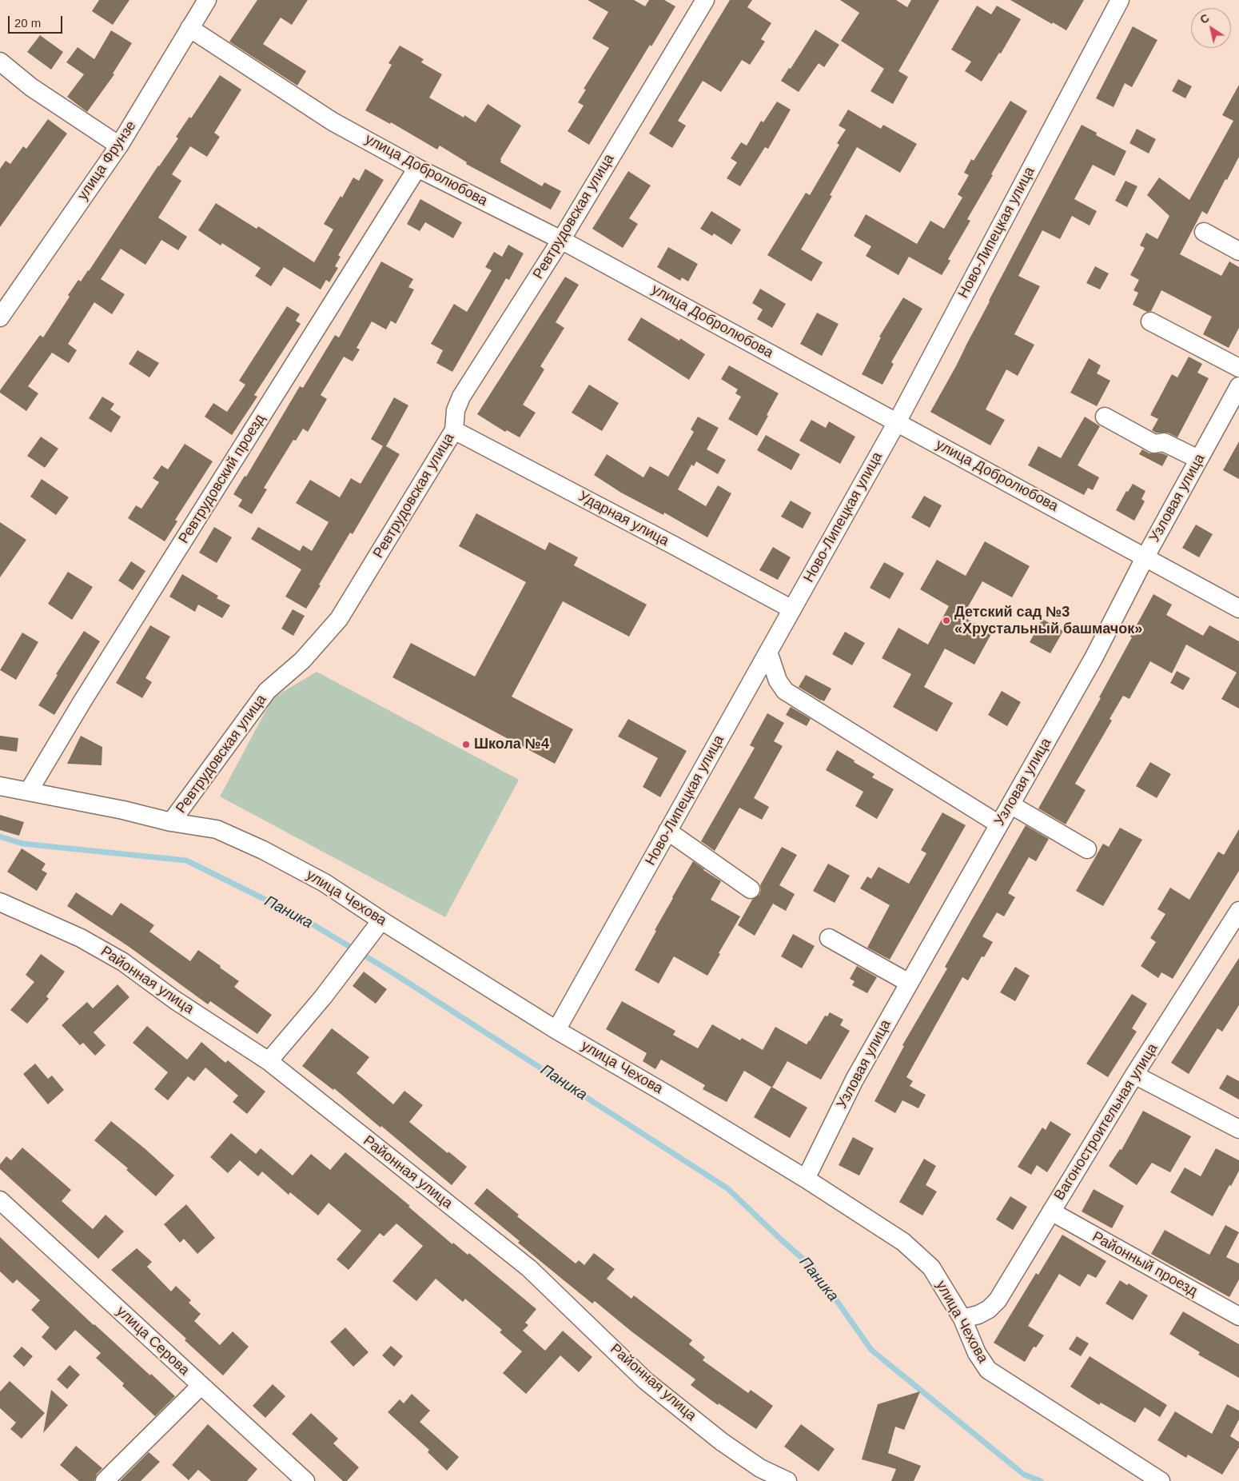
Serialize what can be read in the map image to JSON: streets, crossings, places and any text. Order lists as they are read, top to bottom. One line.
{"streets":{"street":["улица Фрунзе","улица Добролюбова","Ревтрудовская улица","Ново-Липецкая улица","Ревтрудовский проезд","Узловая улица","Ударная улица","улица Чехова","Районная улица","Вагоностроительная улица","Районный проезд","улица Серова"]},"crossings":[["улица Фрунзе","улица Добролюбова"],["улица Добролюбова","Ревтрудовская улица"],["улица Добролюбова","Ново-Липецкая улица"],["улица Добролюбова","Ревтрудовский проезд"],["улица Добролюбова","Узловая улица"],["Ревтрудовская улица","Ударная улица"],["Ревтрудовская улица","улица Чехова"],["Ново-Липецкая улица","Ударная улица"],["Ново-Липецкая улица","улица Чехова"],["Ревтрудовский проезд","улица Чехова"],["Узловая улица","улица Чехова"],["улица Чехова","Вагоностроительная улица"],["Вагоностроительная улица","Районный проезд"]],"water":["Паника"],"places":["Детский сад №3 «Хрустальный башмачок»","Школа №4"],"scale_bar":"20 m","north":"top left"}
